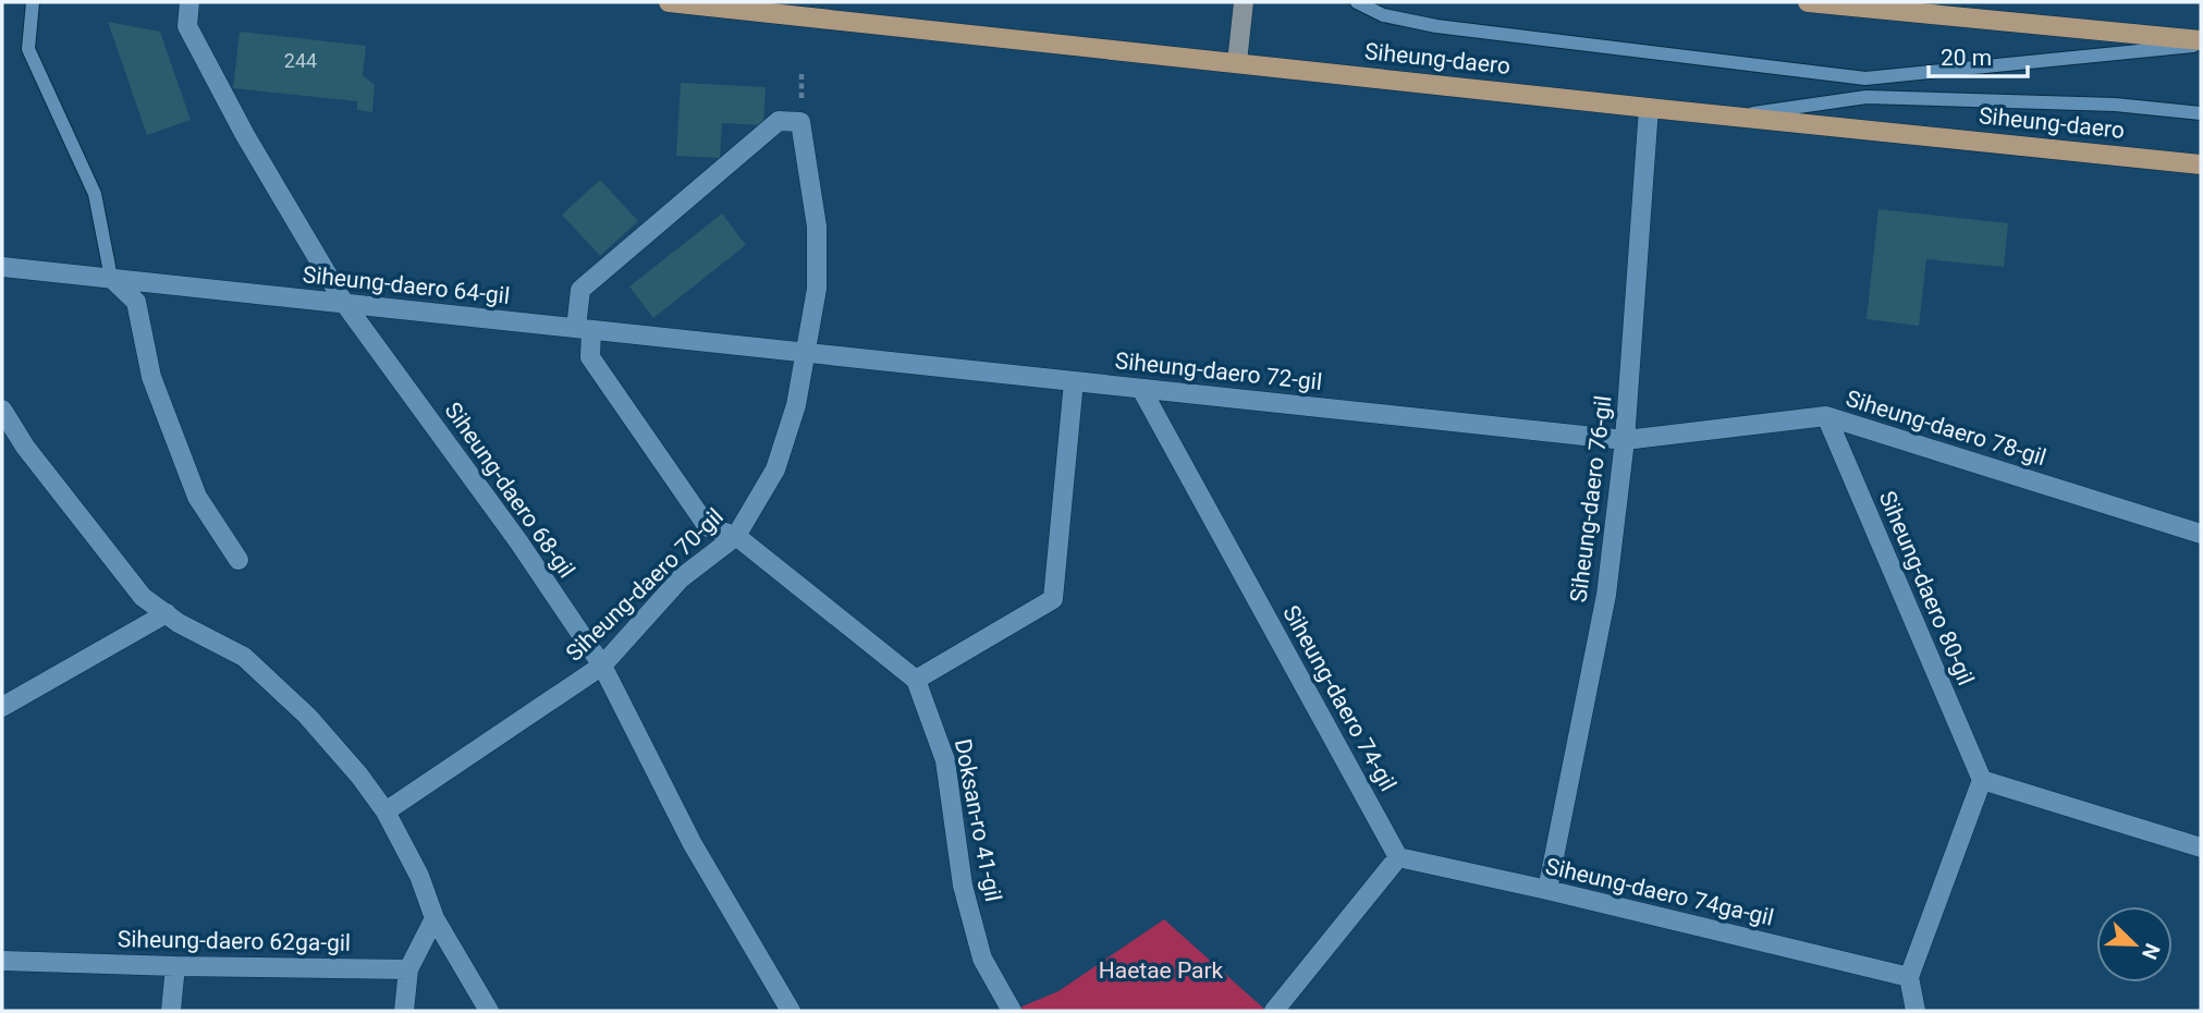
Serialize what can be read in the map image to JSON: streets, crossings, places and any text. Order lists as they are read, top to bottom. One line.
{"streets":{"main road":["Siheung-daero"],"street":["Siheung-daero 64-gil","Siheung-daero 72-gil","Siheung-daero 78-gil","Siheung-daero 68-gil","Siheung-daero 76-gil","Siheung-daero 70-gil","Siheung-daero 80-gil","Siheung-daero 74-gil","Doksan-ro 41-gil","Siheung-daero 74ga-gil","Siheung-daero 62ga-gil"]},"crossings":[["Siheung-daero","Siheung-daero 76-gil"],["Siheung-daero 64-gil","Siheung-daero 72-gil"],["Siheung-daero 64-gil","Siheung-daero 68-gil"],["Siheung-daero 64-gil","Siheung-daero 70-gil"],["Siheung-daero 72-gil","Siheung-daero 78-gil"],["Siheung-daero 72-gil","Siheung-daero 76-gil"],["Siheung-daero 72-gil","Siheung-daero 70-gil"],["Siheung-daero 72-gil","Siheung-daero 74-gil"],["Siheung-daero 78-gil","Siheung-daero 76-gil"],["Siheung-daero 78-gil","Siheung-daero 80-gil"],["Siheung-daero 68-gil","Siheung-daero 70-gil"],["Siheung-daero 76-gil","Siheung-daero 74ga-gil"],["Siheung-daero 74-gil","Siheung-daero 74ga-gil"]],"parks":["Haetae Park"],"house_numbers":["244"],"scale_bar":"20 m","north":"bottom right"}
